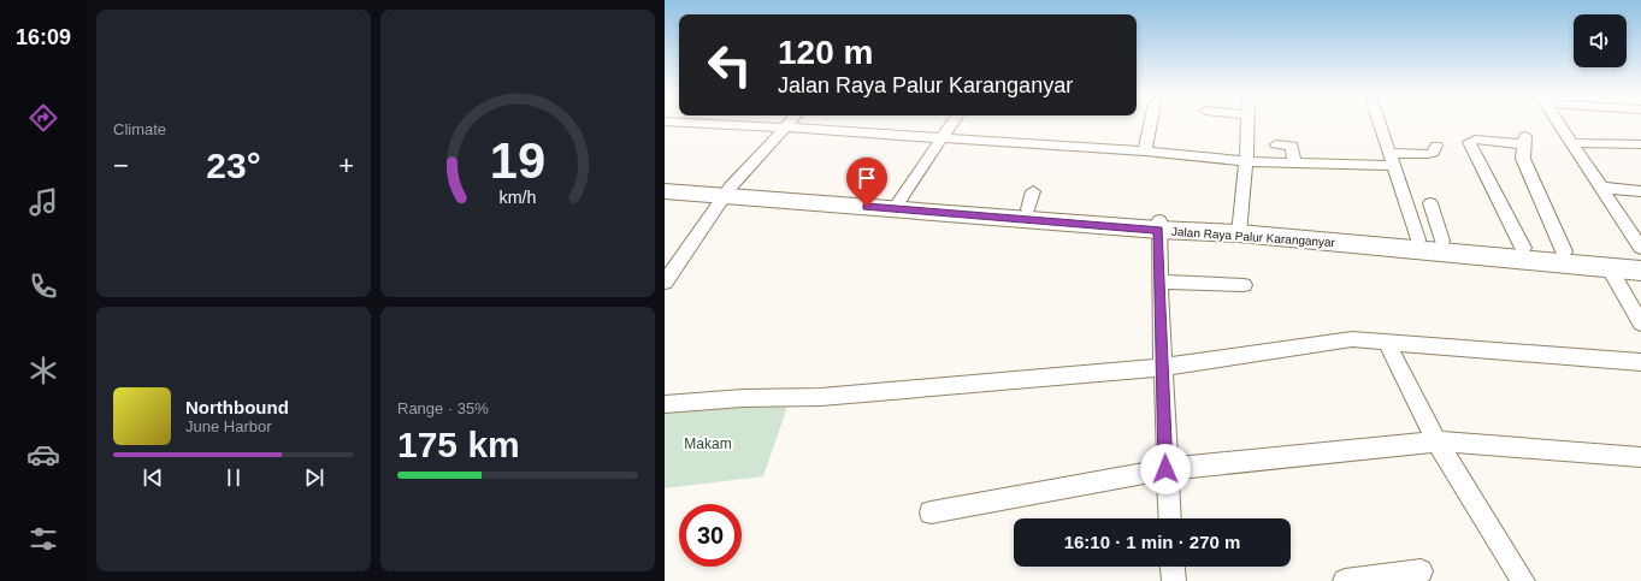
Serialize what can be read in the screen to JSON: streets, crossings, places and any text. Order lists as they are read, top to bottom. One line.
{"streets":{"main road":["Jalan Raya Palur Karanganyar"]},"parks":["Makam"],"page":{"tabs":"16:09","tile":["Climate",["Range · 35%","175 km"]],"turn":["120 m","Jalan Raya Palur Karanganyar"],"heat":["−","23°","+"],"song":["Northbound","June Harbor"],"limit":"30","trip":"16:10 · 1 min · 270 m","gauge":["19","km/h"]}}
